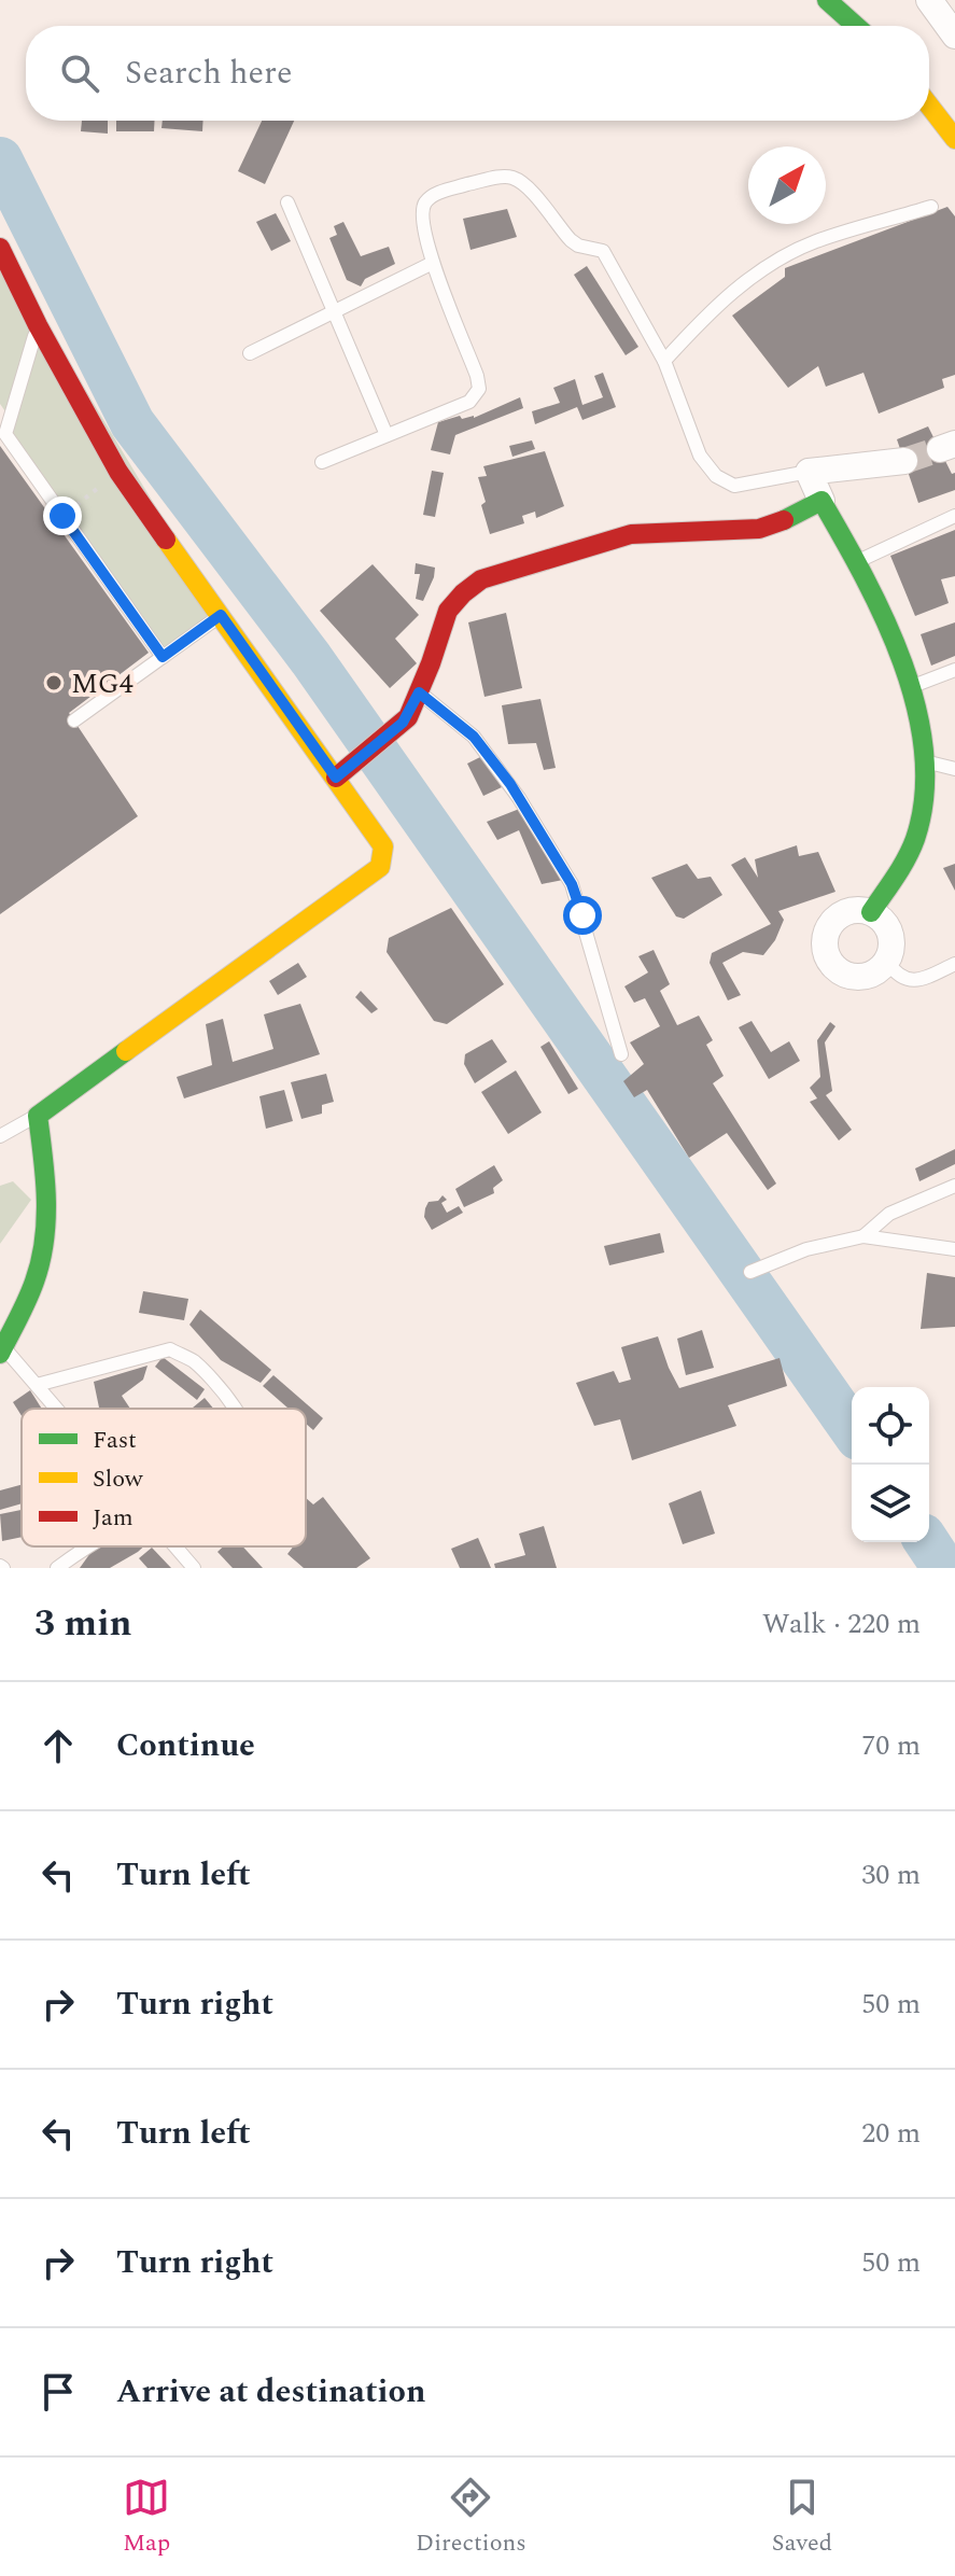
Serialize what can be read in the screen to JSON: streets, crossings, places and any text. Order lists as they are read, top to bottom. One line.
{"places":["MG4"],"legend":["Fast","Slow","Jam"],"north":"top right","page":{"search":"Search here","heading":["3 min","Walk · 220 m"],"list":[["Continue","70 m"],["Turn left","30 m"],["Turn right","50 m"],["Turn left","20 m"],["Turn right","50 m"],"Arrive at destination"],"nav":["Map","Directions","Saved"]}}
